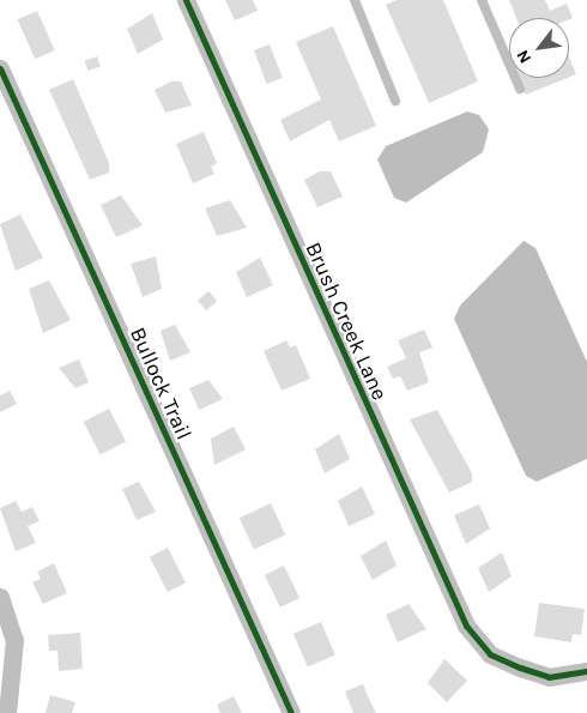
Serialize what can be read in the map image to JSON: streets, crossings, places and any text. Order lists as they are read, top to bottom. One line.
{"streets":{"street":["Brush Creek Lane","Bullock Trail"]},"north":"bottom left"}
